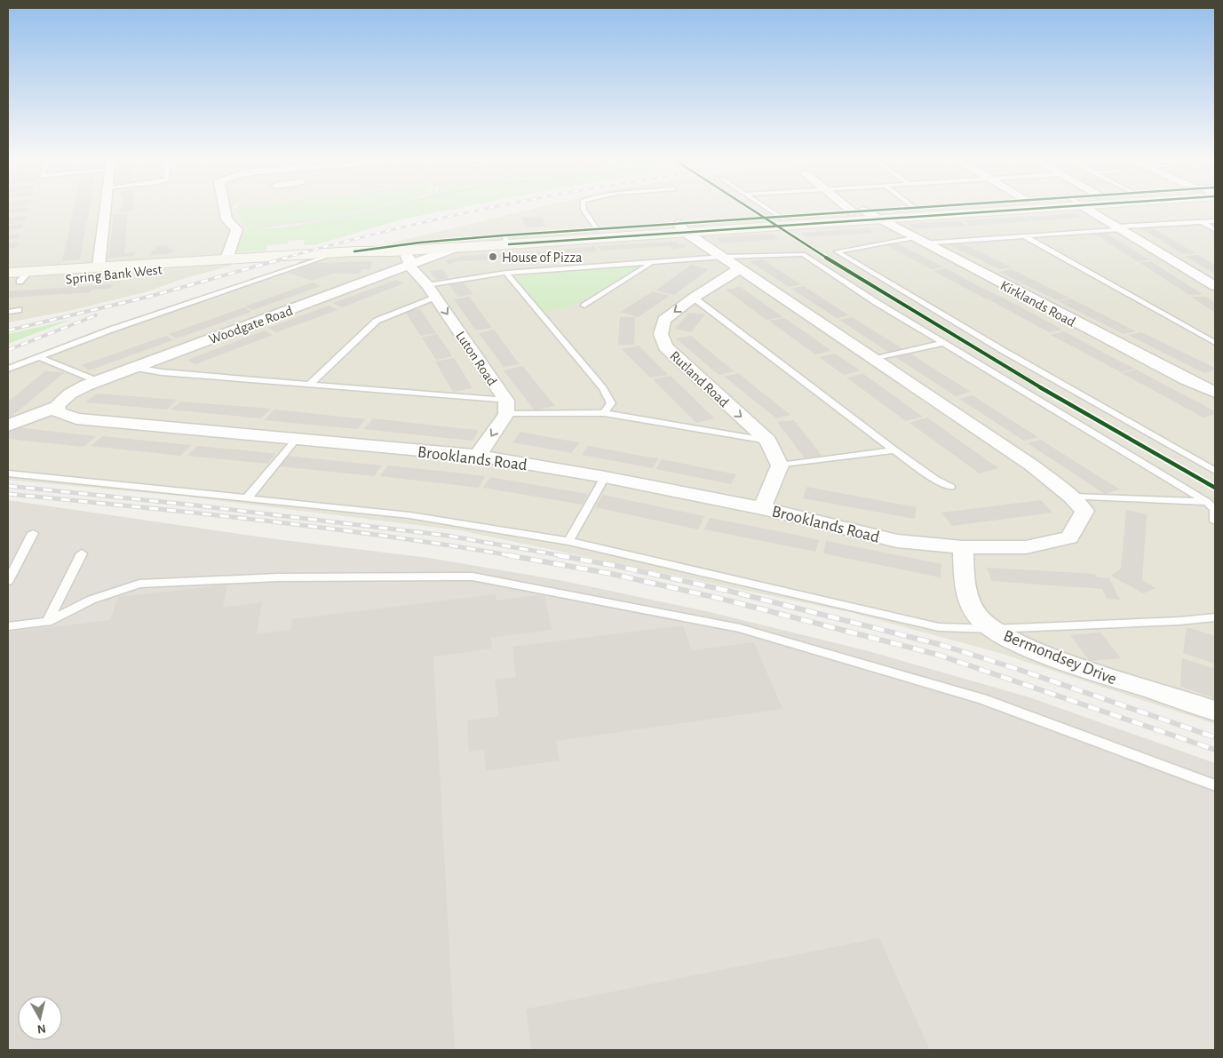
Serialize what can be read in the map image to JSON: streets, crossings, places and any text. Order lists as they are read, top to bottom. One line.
{"streets":{"street":["Spring Bank West","Kirklands Road","Woodgate Road","Luton Road","Rutland Road","Brooklands Road","Bermondsey Drive"]},"crossings":[["Spring Bank West","Kirklands Road"],["Spring Bank West","Woodgate Road"],["Spring Bank West","Luton Road"],["Spring Bank West","Brooklands Road"],["Woodgate Road","Luton Road"],["Woodgate Road","Brooklands Road"],["Rutland Road","Brooklands Road"],["Brooklands Road","Bermondsey Drive"]],"one_way":["Luton Road"],"places":["House of Pizza"],"north":"bottom"}
